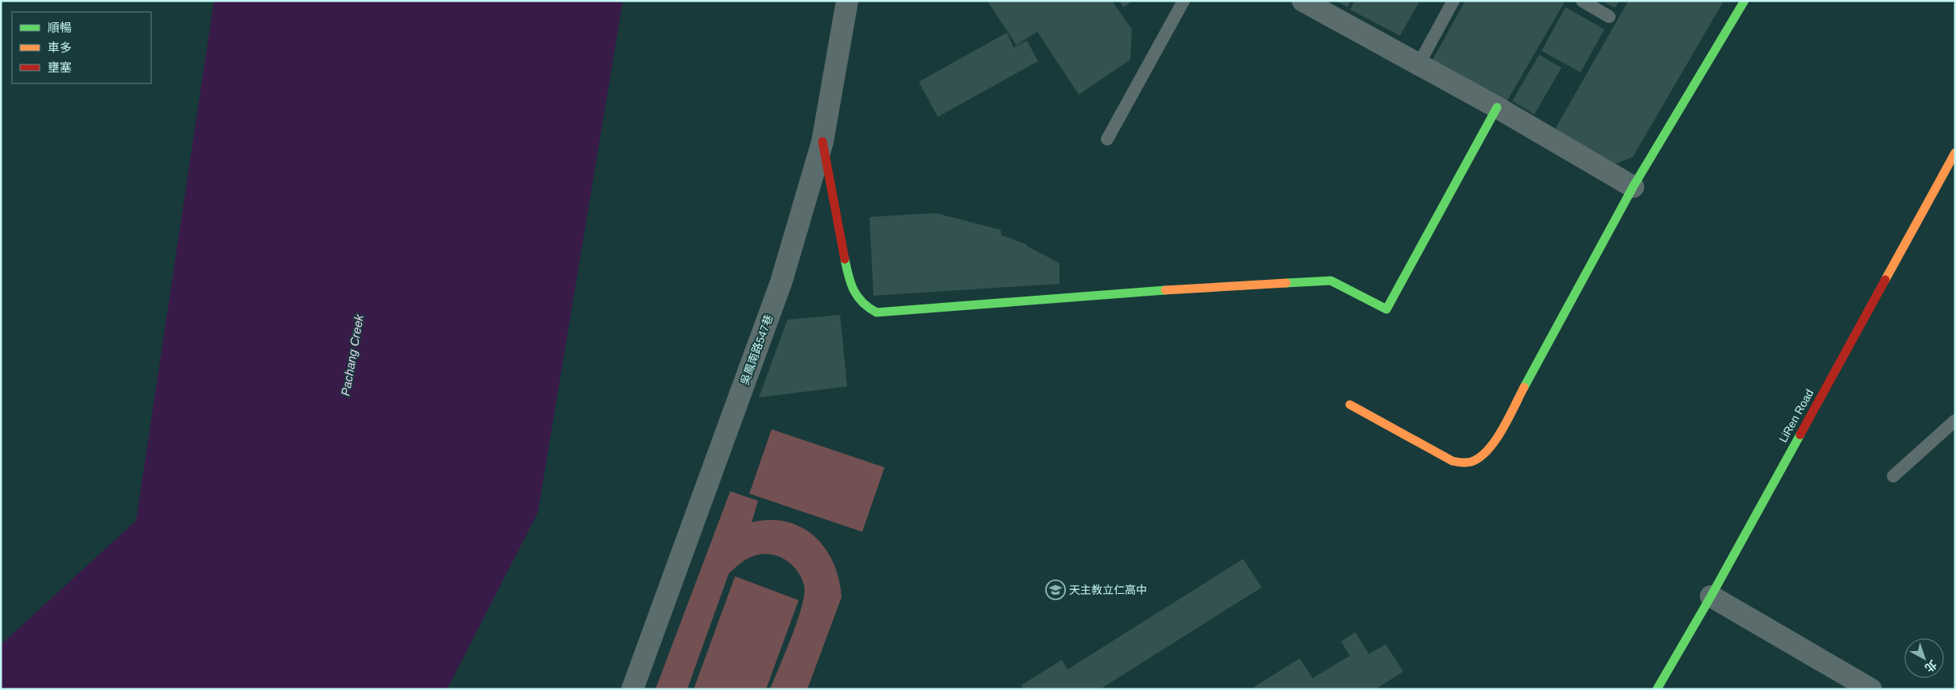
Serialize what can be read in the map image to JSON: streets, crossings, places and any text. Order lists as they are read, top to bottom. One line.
{"streets":{"street":["吳鳳南路547巷","LiRen Road"]},"water":["Pachang Creek"],"places":{"school or university":["天主教立仁高中"]},"legend":["順暢","車多","壅塞"],"north":"bottom right"}
